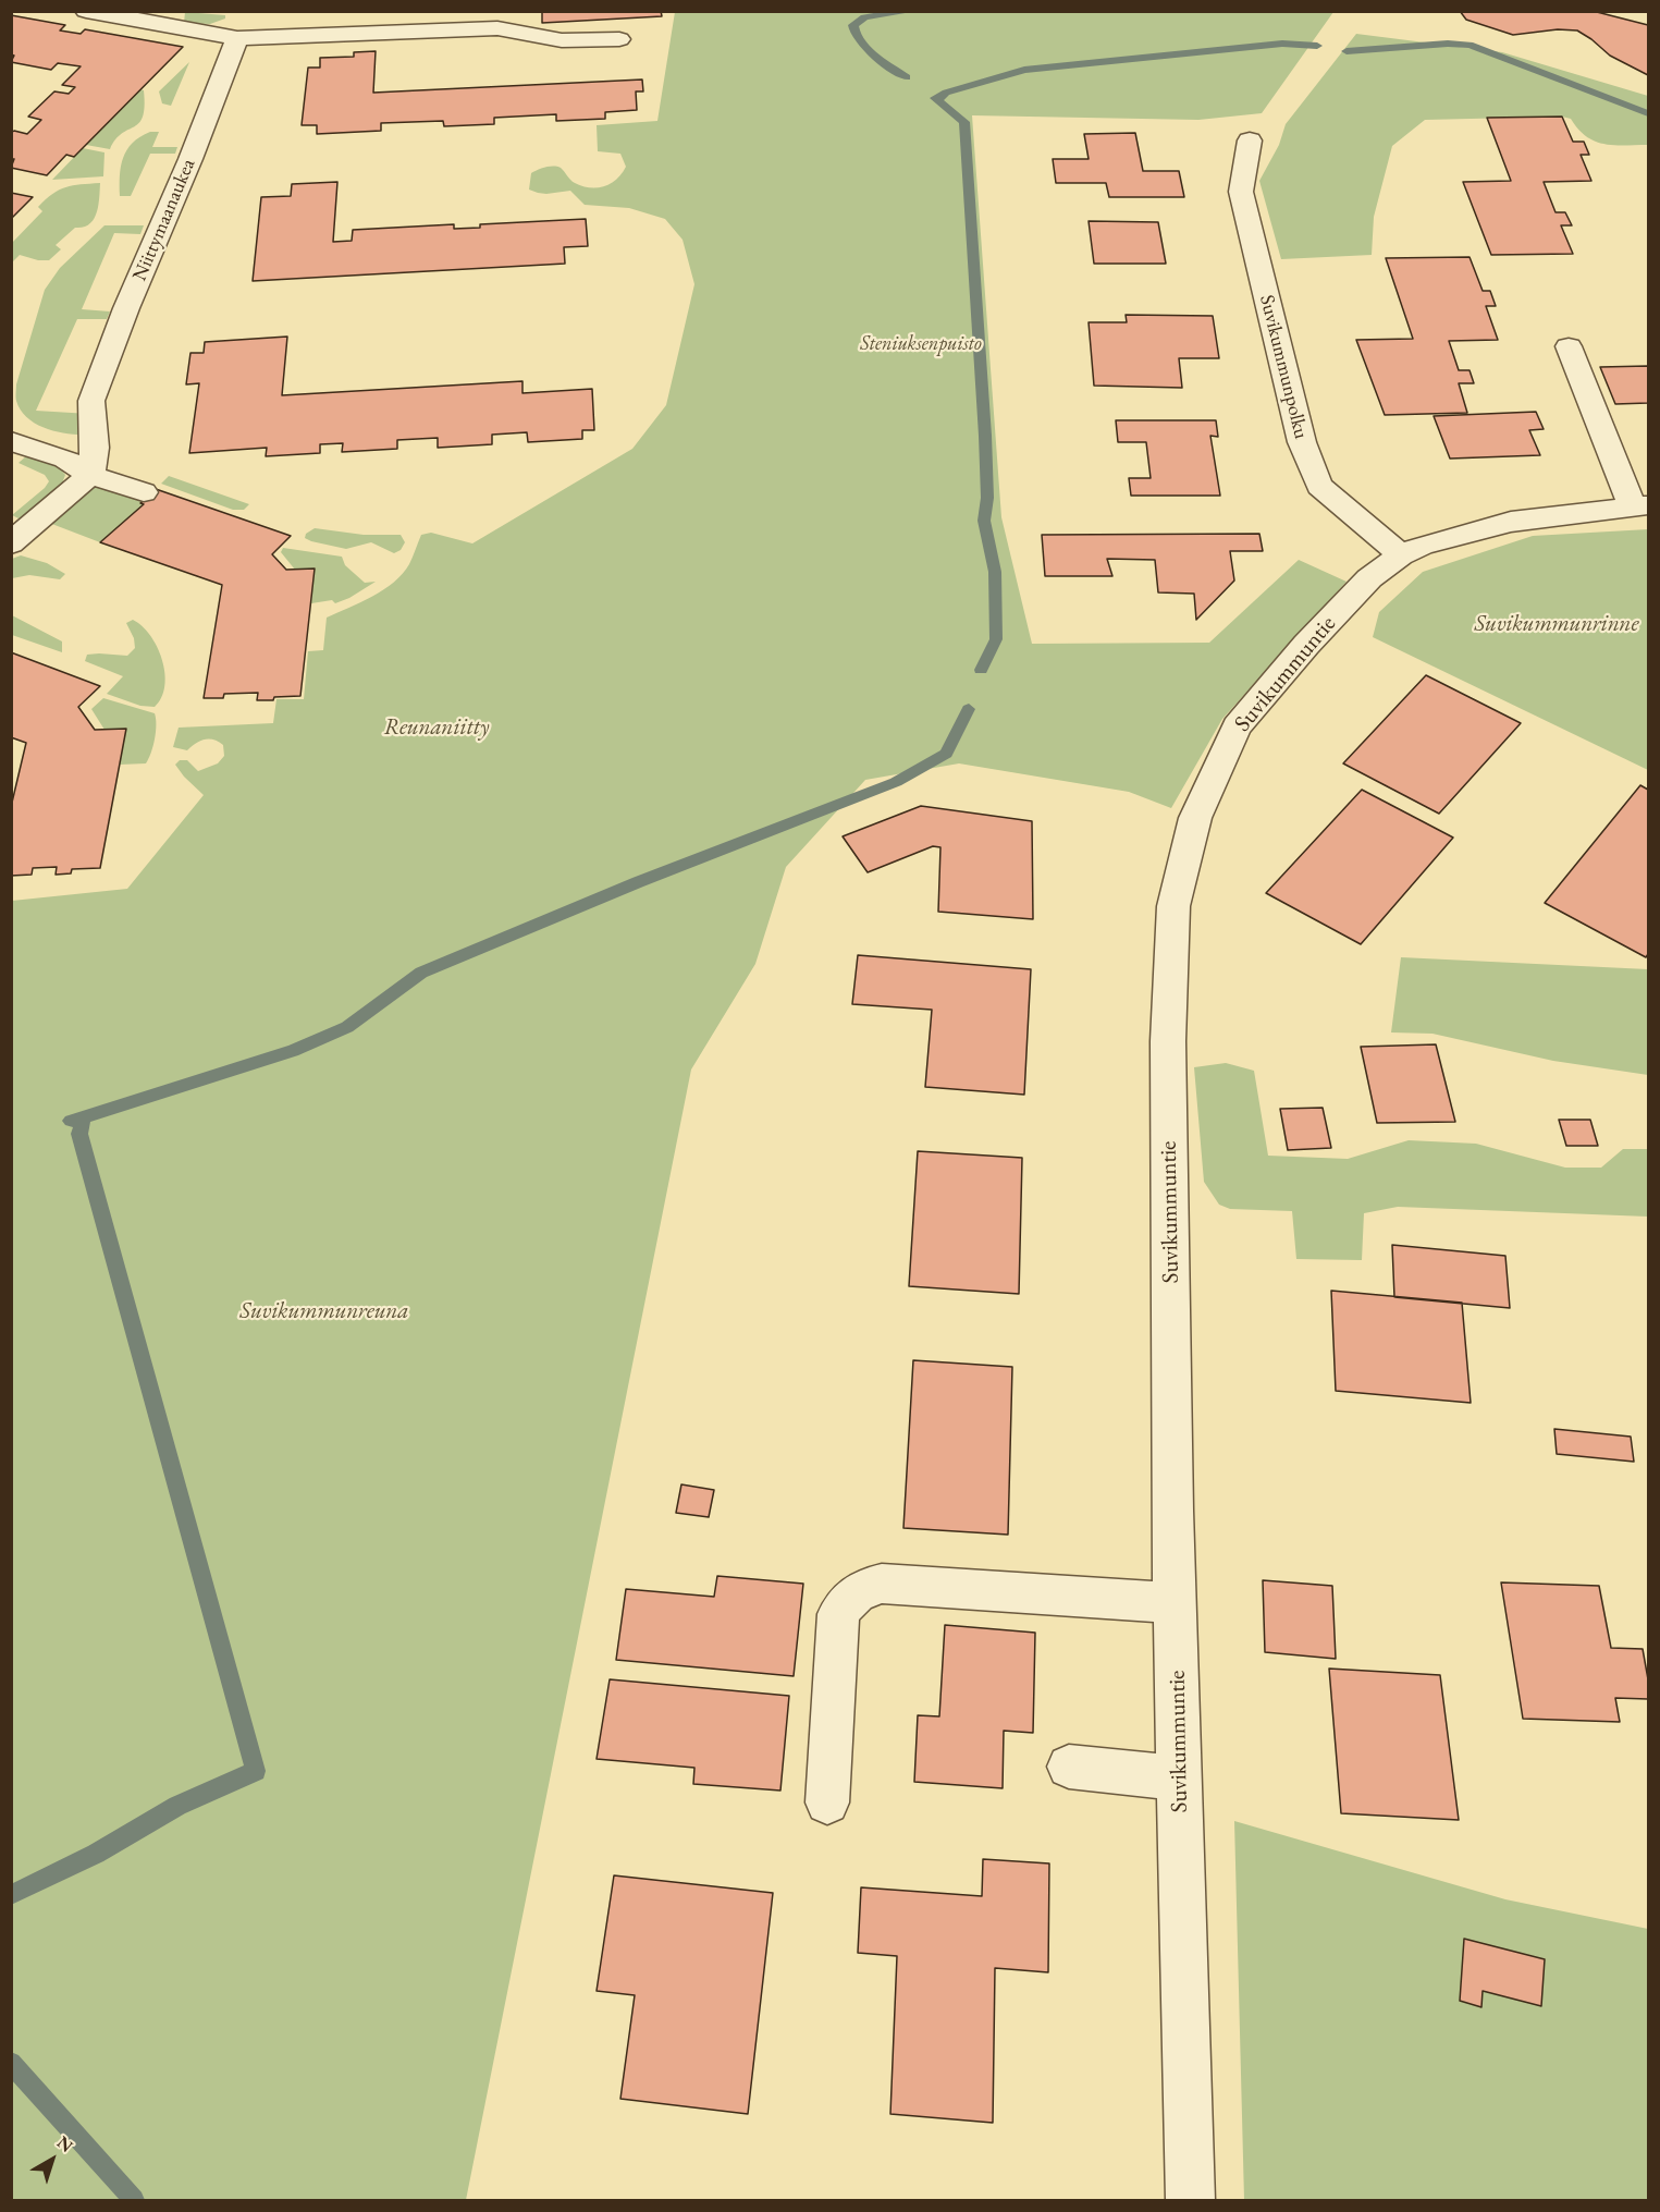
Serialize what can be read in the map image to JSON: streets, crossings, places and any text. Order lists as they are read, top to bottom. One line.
{"streets":{"street":["Niittymaanaukea","Suvikummunpolku","Suvikummuntie"]},"crossings":[["Suvikummunpolku","Suvikummuntie"]],"parks":["Steniuksenpuisto","Suvikummunrinne","Reunaniitty","Suvikummunreuna"],"north":"top right"}
